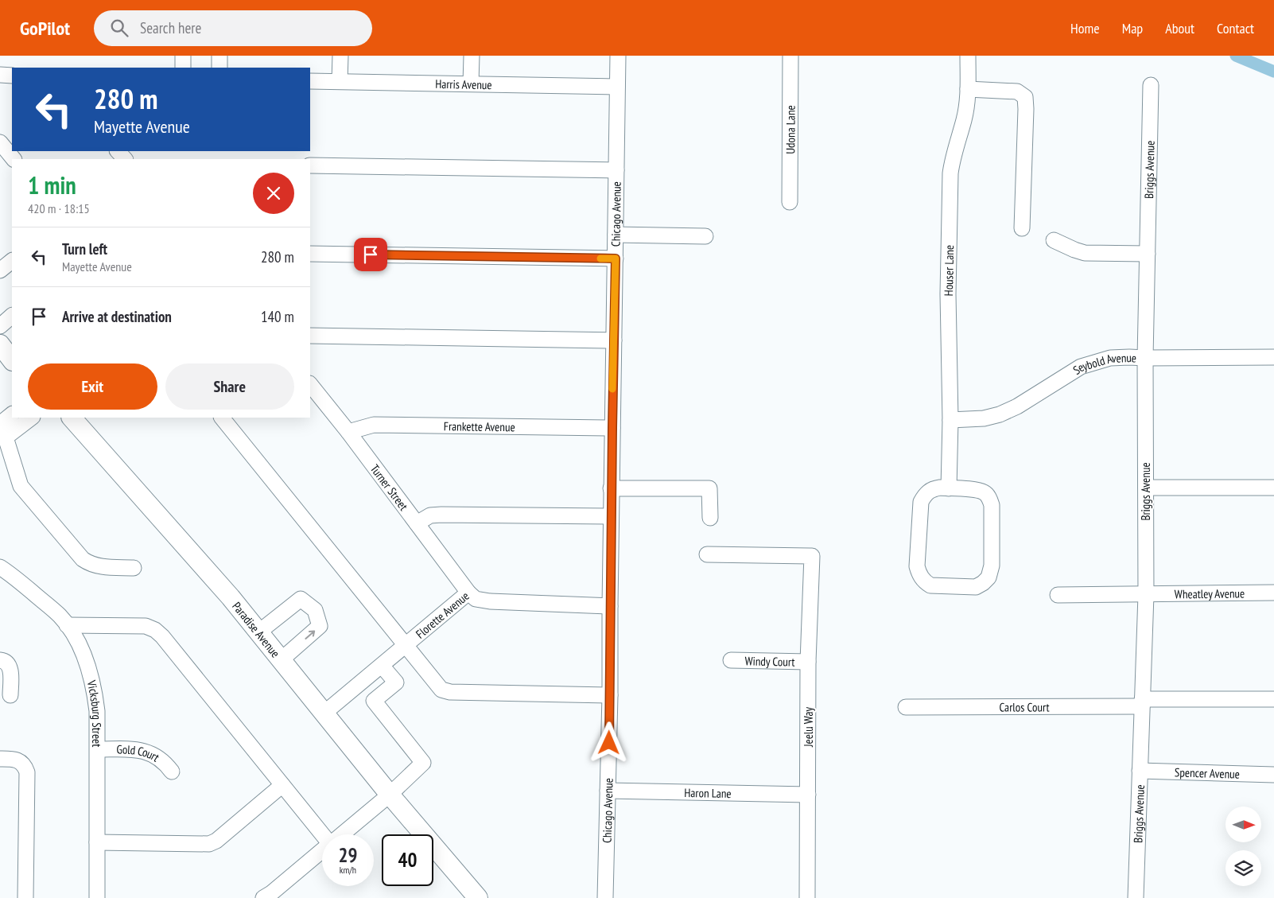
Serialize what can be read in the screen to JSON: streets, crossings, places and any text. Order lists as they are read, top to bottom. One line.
{"streets":{"main road":["Paradise Avenue"],"street":["Harris Avenue","Udona Lane","Briggs Avenue","Chicago Avenue","Houser Lane","Seybold Avenue","Frankette Avenue","Turner Street","Wheatley Avenue","Florette Avenue","Windy Court","Carlos Court","Vicksburg Street","Jeelu Way","Gold Court","Spencer Avenue","Haron Lane"]},"crossings":[["Harris Avenue","Chicago Avenue"],["Briggs Avenue","Seybold Avenue"],["Briggs Avenue","Wheatley Avenue"],["Briggs Avenue","Carlos Court"],["Briggs Avenue","Spencer Avenue"],["Chicago Avenue","Frankette Avenue"],["Chicago Avenue","Florette Avenue"],["Chicago Avenue","Haron Lane"],["Houser Lane","Seybold Avenue"],["Frankette Avenue","Turner Street"],["Turner Street","Florette Avenue"],["Florette Avenue","Paradise Avenue"],["Windy Court","Jeelu Way"],["Vicksburg Street","Gold Court"],["Jeelu Way","Haron Lane"]],"north":"right","page":{"header":"GoPilot","search":"Search here","nav":["Home","Map","About","Contact"],"turn":["280 m","Mayette Avenue"],"heading":["1 min","420 m · 18:15"],"list":[{"name":"Turn left","note":"Mayette Avenue","value":"280 m"},{"name":"Arrive at destination","value":"140 m"}],"buttons":["Exit","Share"],"speed":"29 km/h","limit":"40"}}
